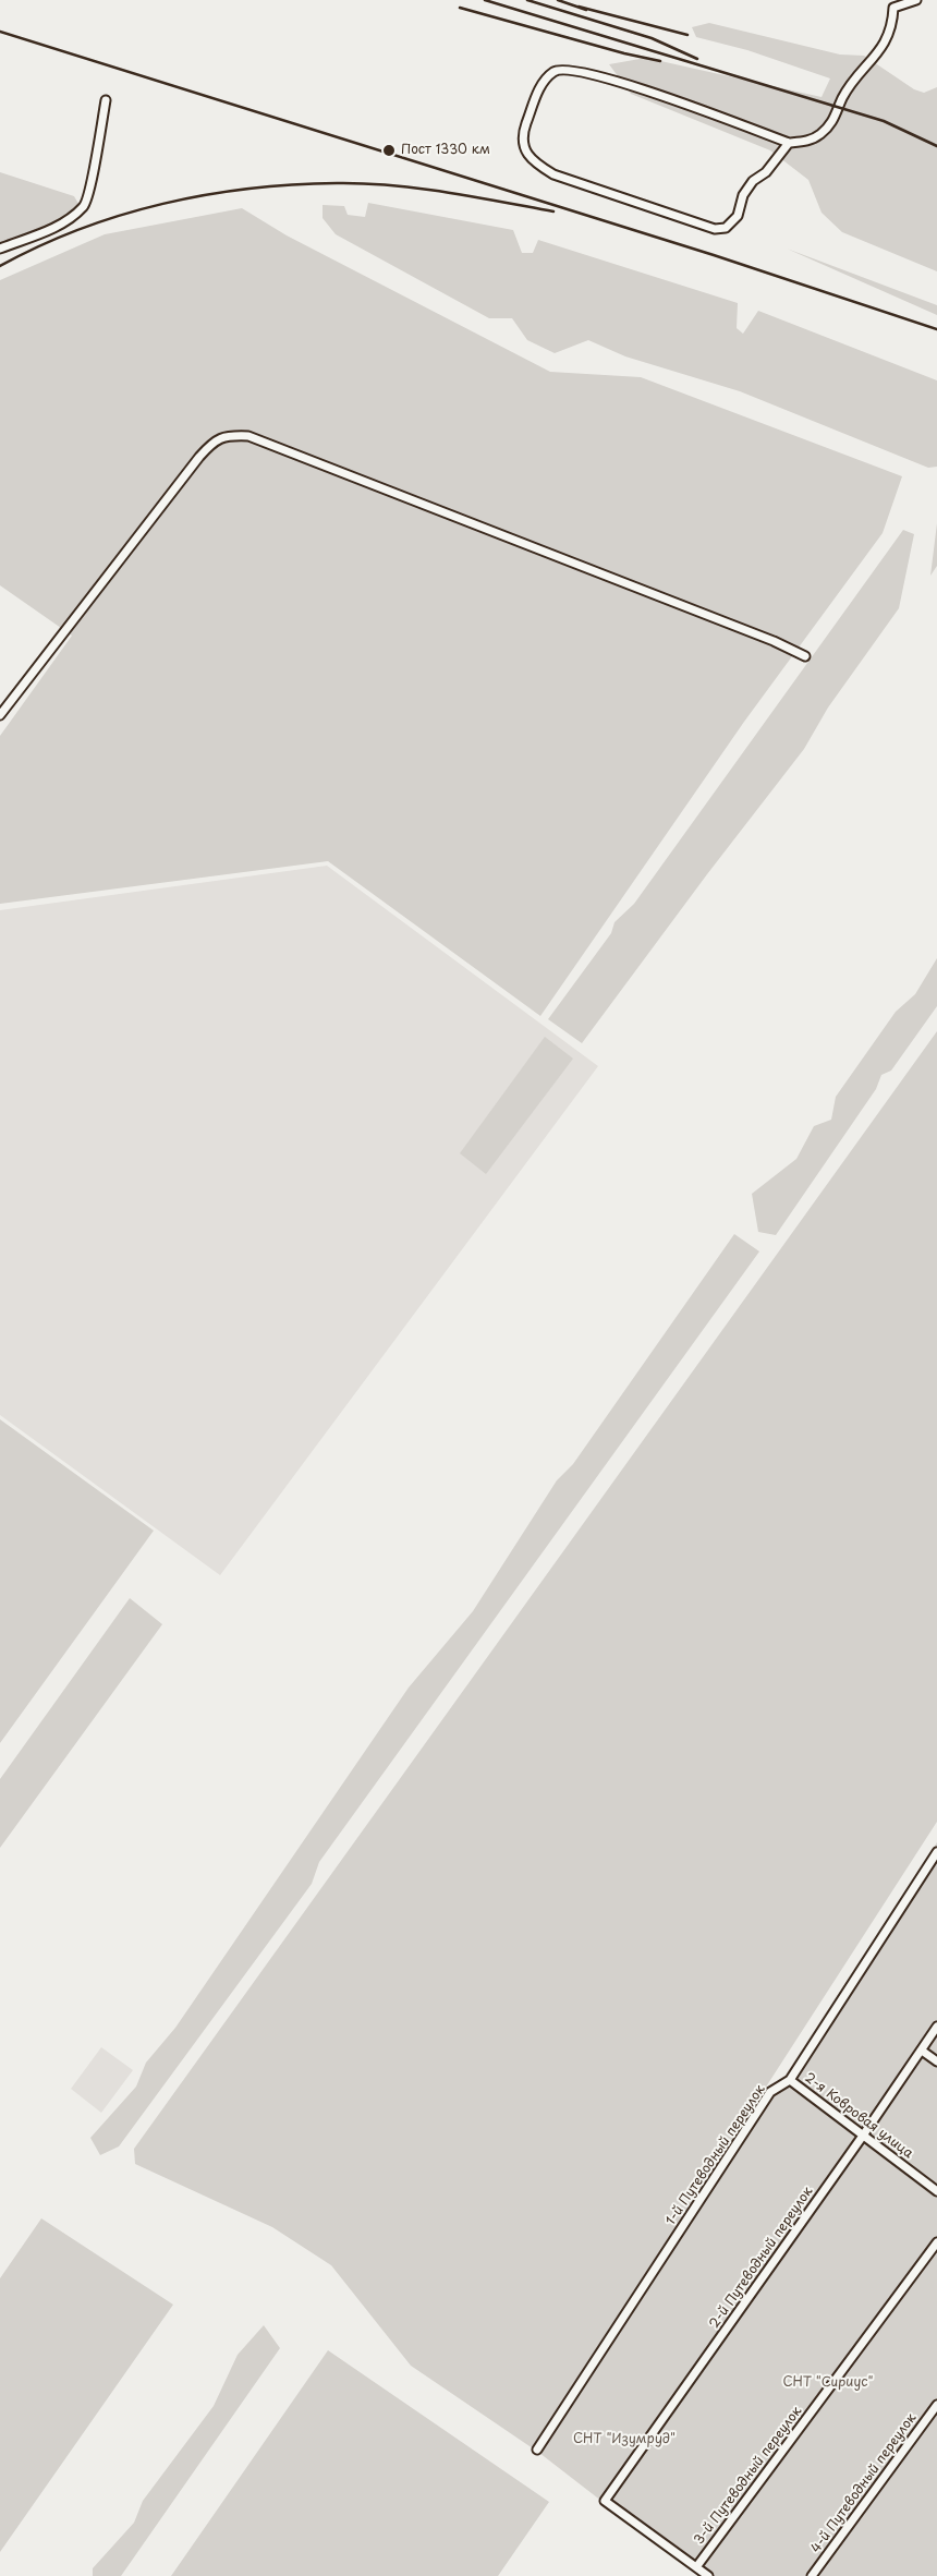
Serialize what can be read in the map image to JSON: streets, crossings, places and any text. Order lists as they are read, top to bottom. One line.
{"streets":{"street":["2-я Ковровая улица","1-й Путеводный переулок","2-й Путеводный переулок","3-й Путеводный переулок","4-й Путеводный переулок"]},"crossings":[["2-я Ковровая улица","1-й Путеводный переулок"],["2-я Ковровая улица","2-й Путеводный переулок"],["2-й Путеводный переулок","3-й Путеводный переулок"]],"parks":["СНТ \"Сириус\"","СНТ \"Изумруд\""],"places":["Пост 1330 км"]}
